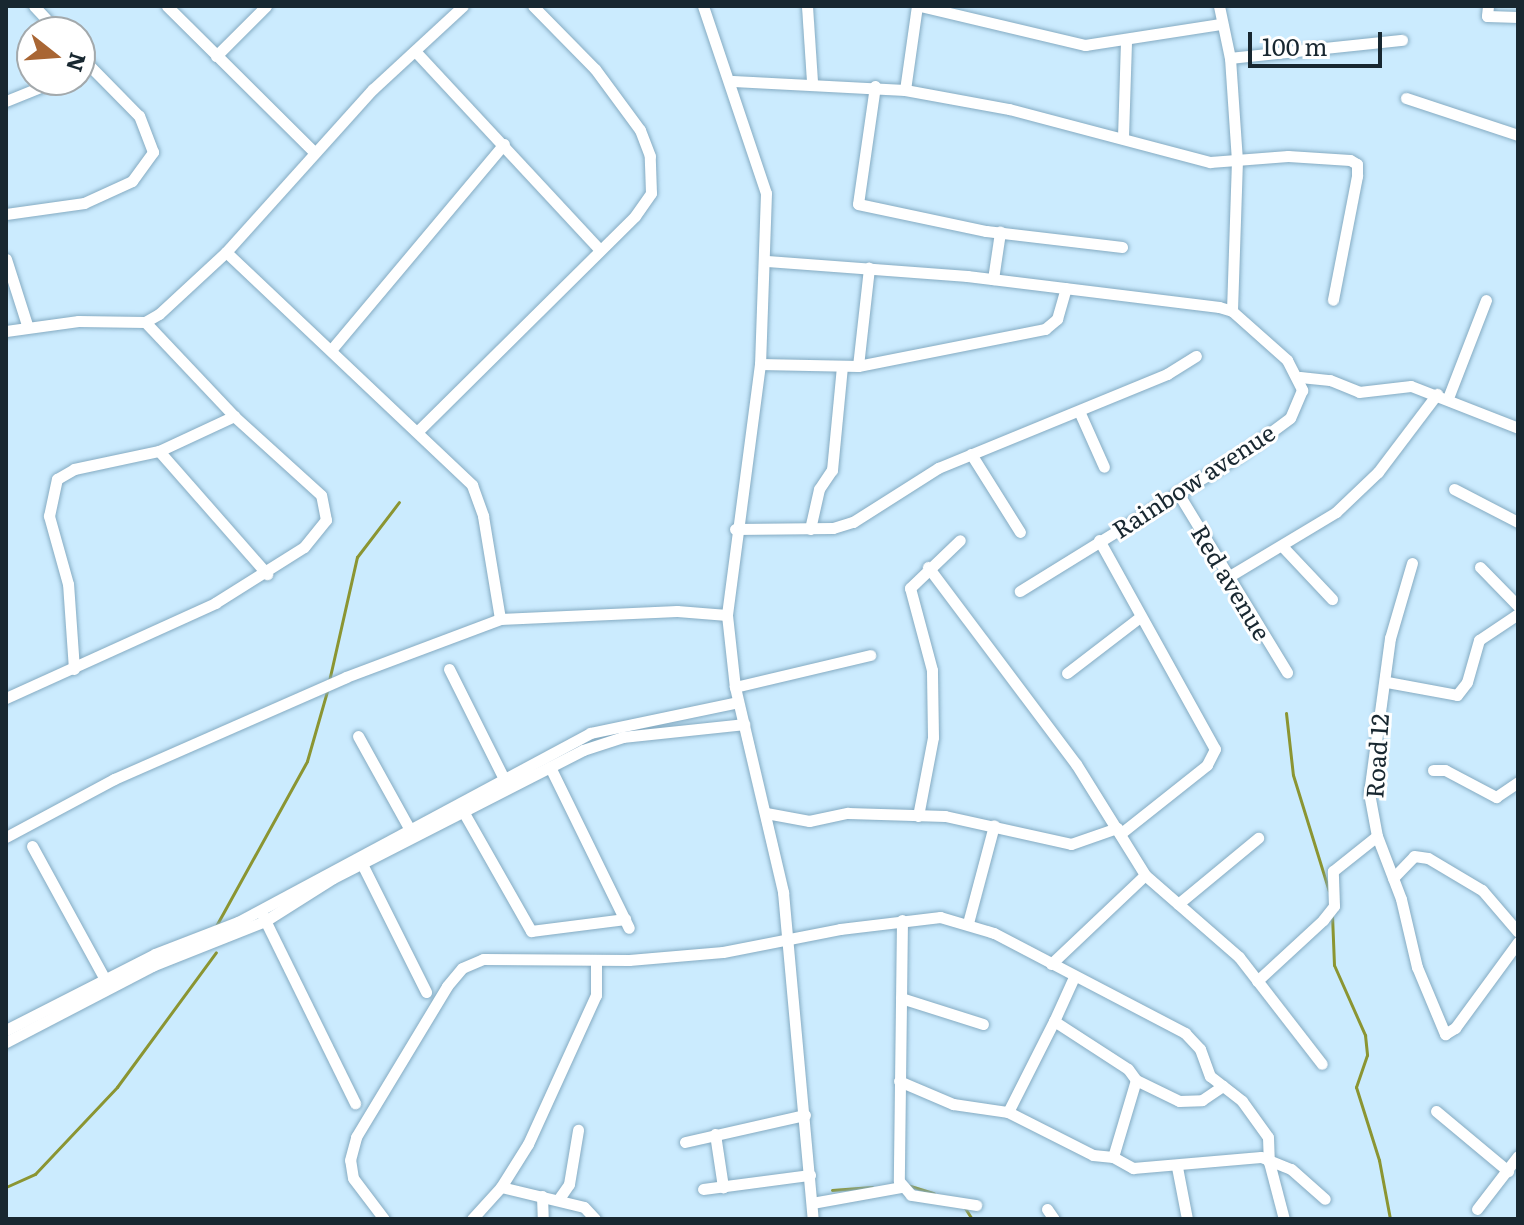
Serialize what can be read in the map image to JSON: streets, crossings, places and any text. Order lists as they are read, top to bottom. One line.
{"streets":{"street":["Rainbow avenue","Red avenue","Road 12"]},"crossings":[["Rainbow avenue","Red avenue"]],"scale_bar":"100 m","north":"right"}
